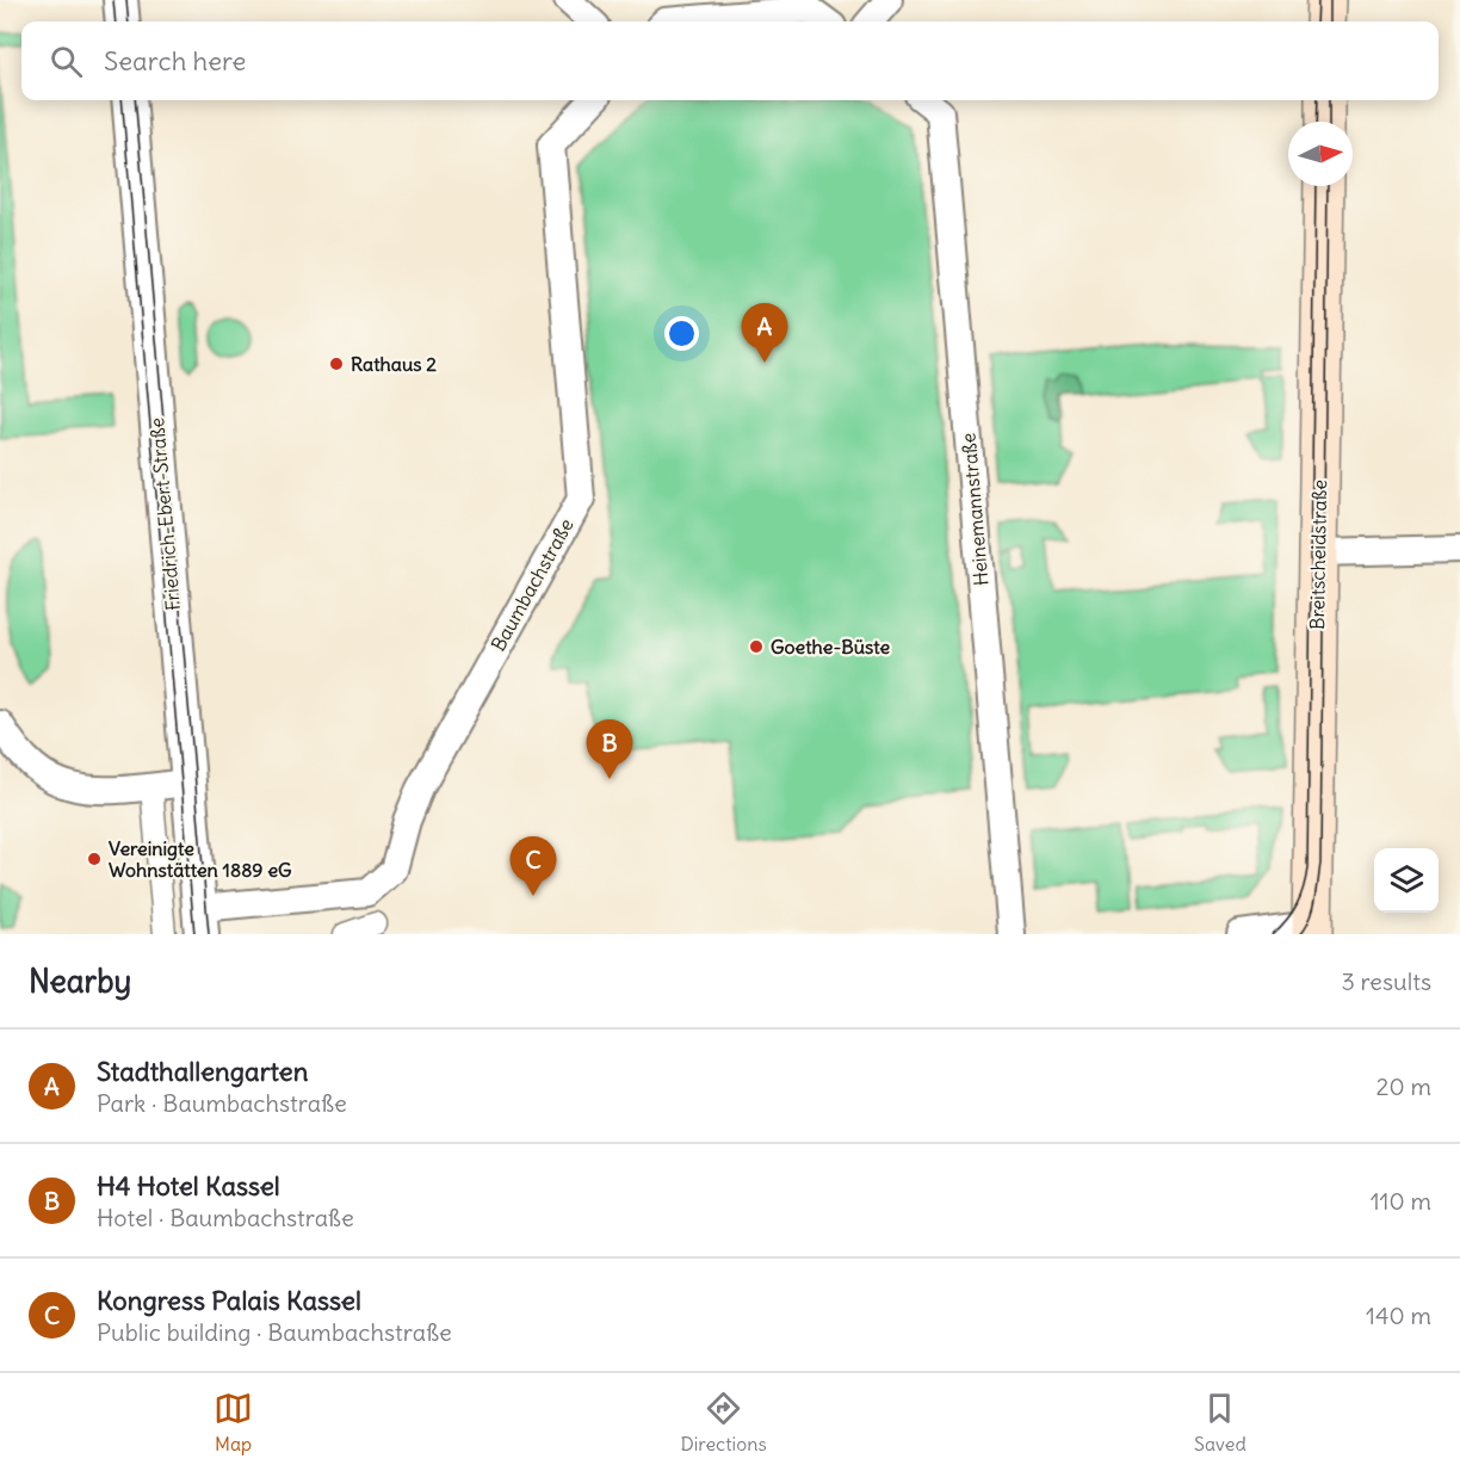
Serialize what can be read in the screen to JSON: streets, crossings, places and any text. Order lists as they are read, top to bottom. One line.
{"streets":{"main road":["Breitscheidstraße"],"street":["Heinemannstraße","Friedrich-Ebert-Straße","Baumbachstraße"]},"crossings":[["Friedrich-Ebert-Straße","Baumbachstraße"]],"places":["Rathaus 2","Goethe-Büste","Vereinigte Wohnstätten 1889 eG"],"north":"right","page":{"search":"Search here","pins":["A","B","C"],"heading":["Nearby","3 results"],"list":[{"mark":"A","name":"Stadthallengarten","note":"Park · Baumbachstraße","value":"20 m"},{"mark":"B","name":"H4 Hotel Kassel","note":"Hotel · Baumbachstraße","value":"110 m"},{"mark":"C","name":"Kongress Palais Kassel","note":"Public building · Baumbachstraße","value":"140 m"}],"nav":["Map","Directions","Saved"]}}
